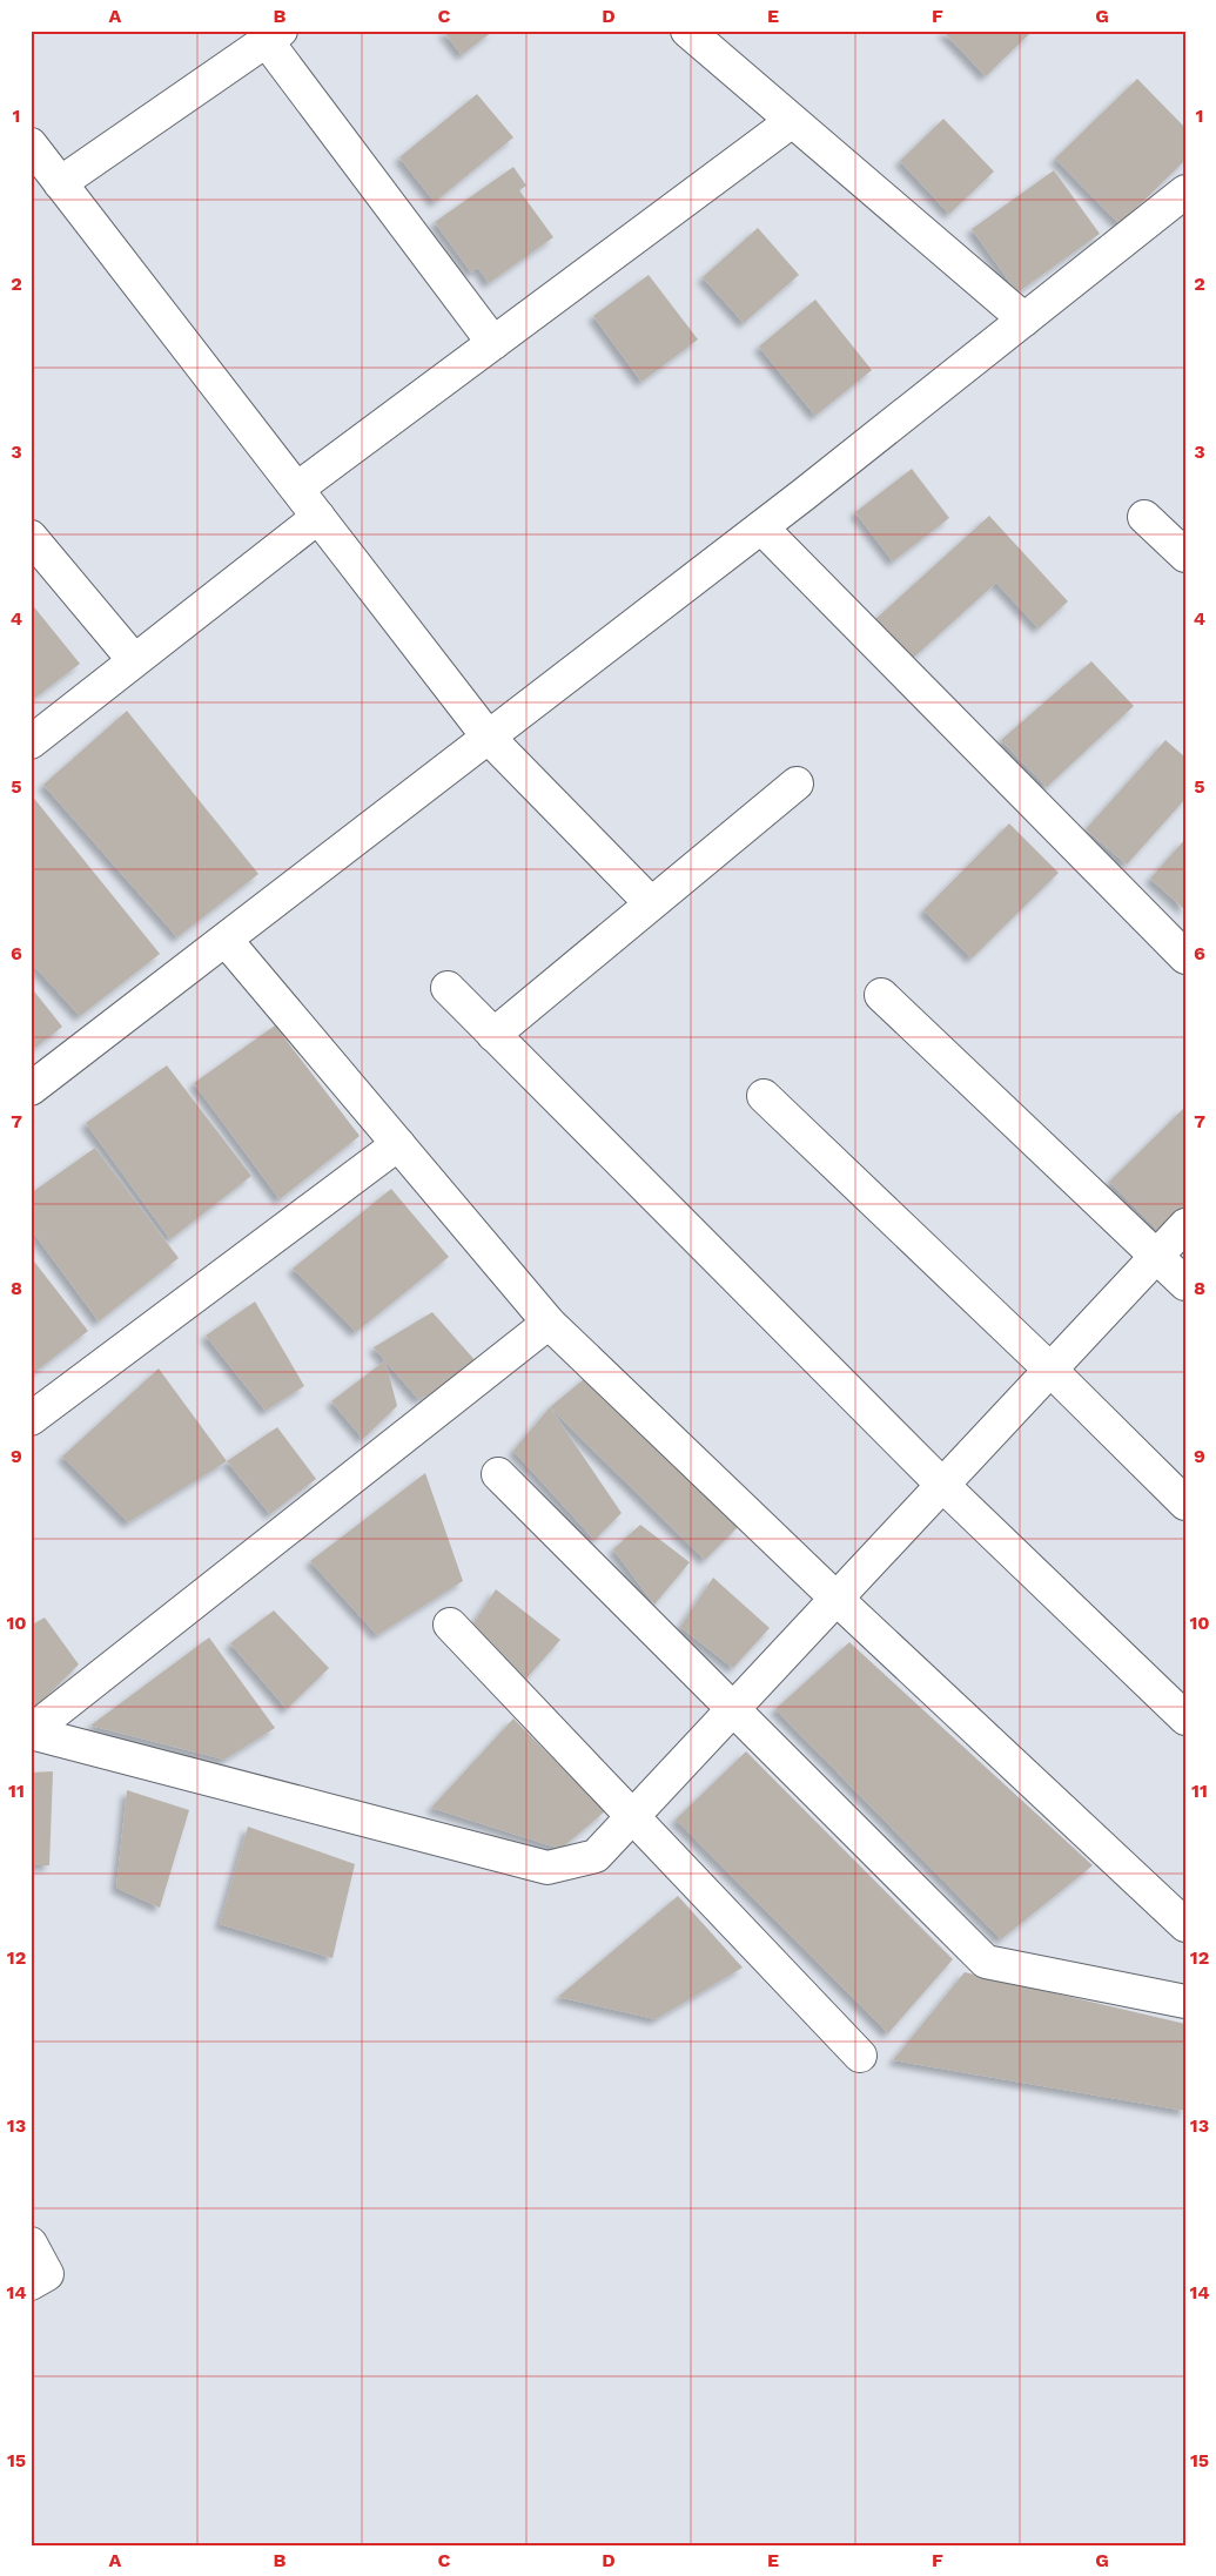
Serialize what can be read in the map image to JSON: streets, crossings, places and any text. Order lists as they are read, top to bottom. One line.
{"grid":{"columns":["A","B","C","D","E","F","G"],"rows":["1","2","3","4","5","6","7","8","9","10","11","12","13","14","15"]}}
